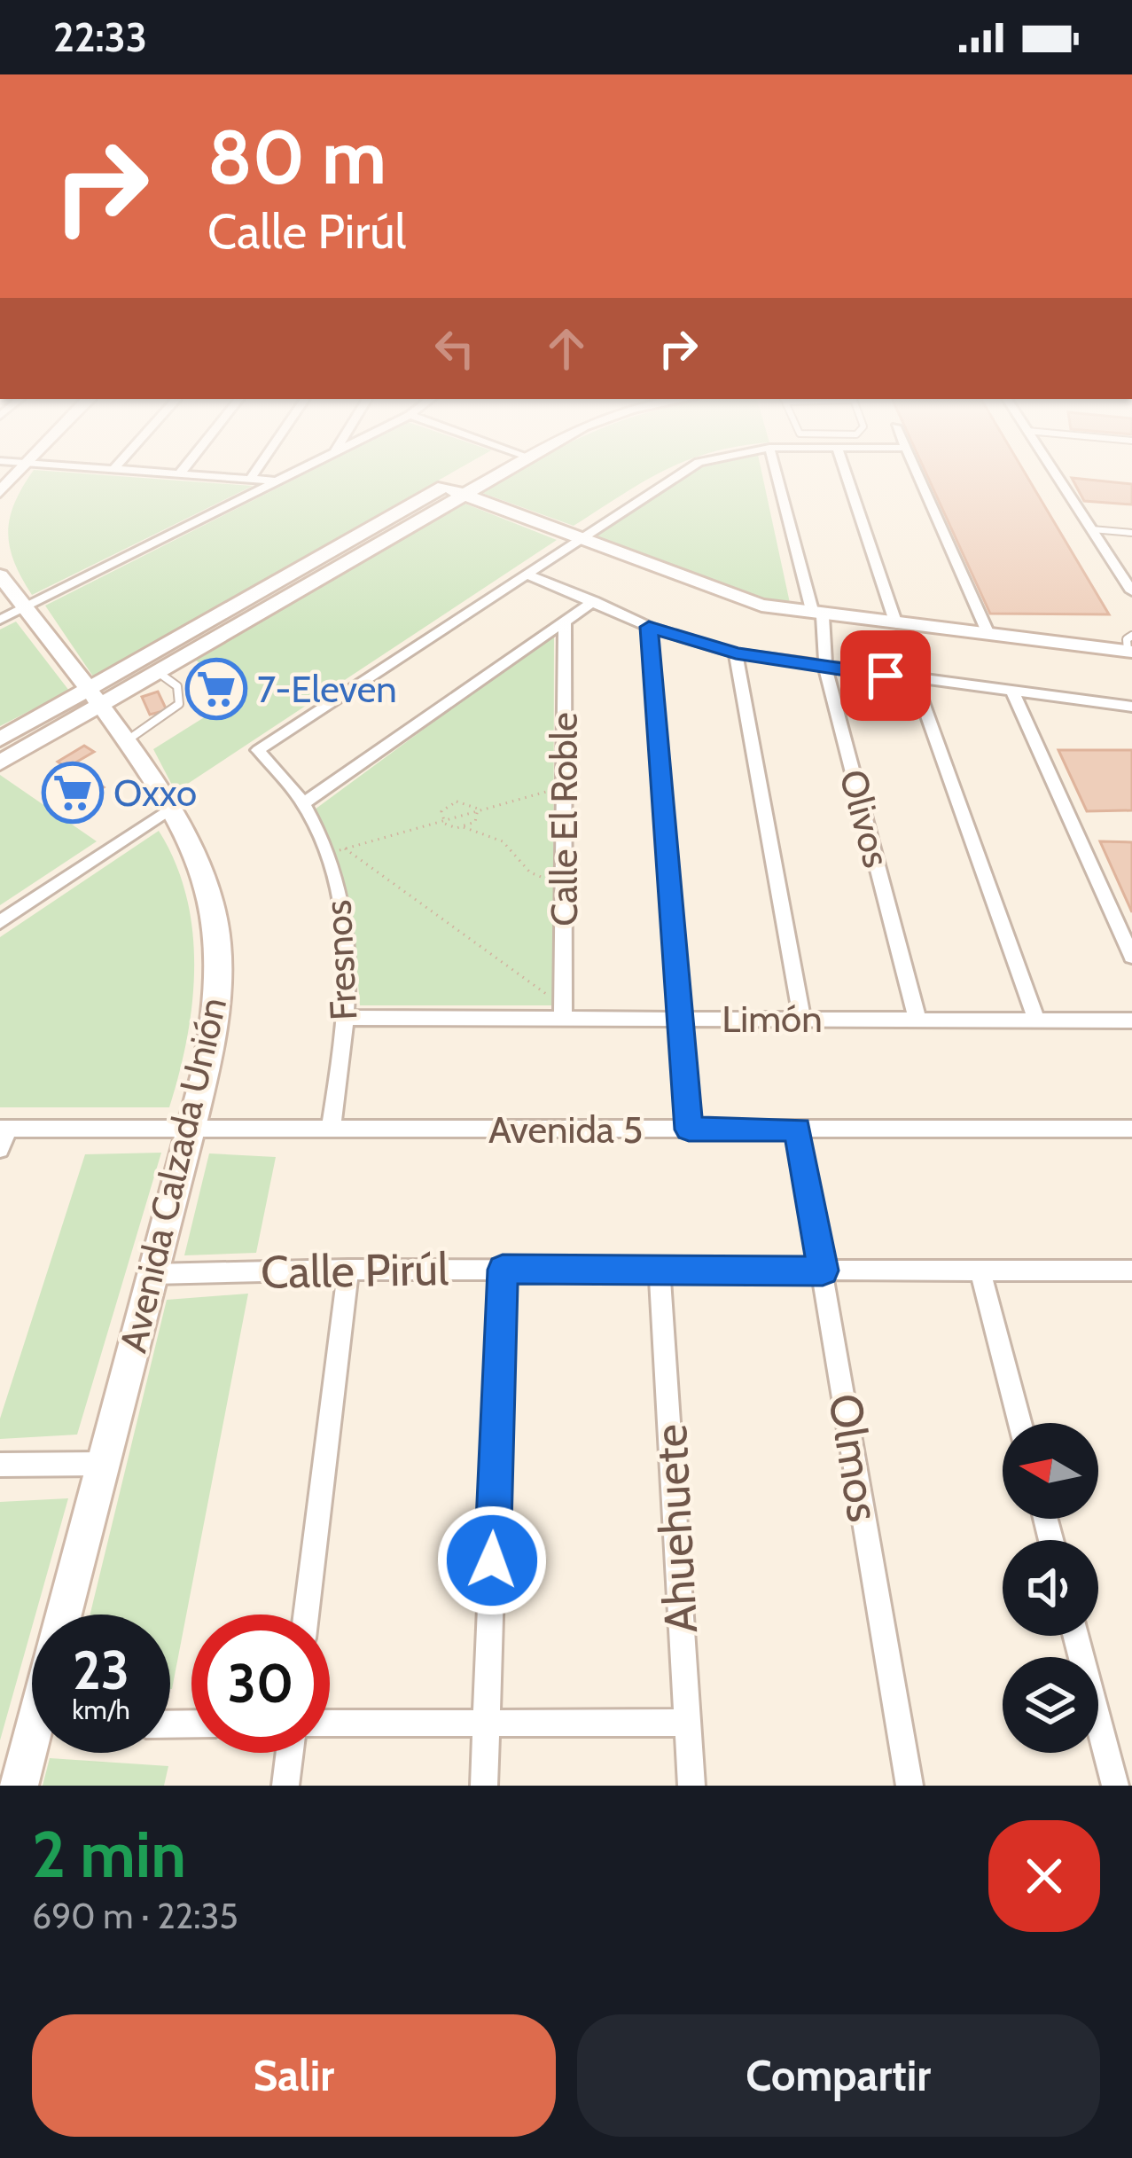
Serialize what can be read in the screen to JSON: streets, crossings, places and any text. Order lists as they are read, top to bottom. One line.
{"streets":{"street":["Olivos","Calle El Roble","Fresnos","Limón","Avenida 5","Avenida Calzada Unión","Calle Pirúl","Olmos","Ahuehuete"]},"crossings":[["Olivos","Limón"],["Calle El Roble","Limón"],["Fresnos","Limón"],["Fresnos","Avenida 5"],["Avenida 5","Avenida Calzada Unión"],["Avenida 5","Olmos"],["Avenida Calzada Unión","Calle Pirúl"],["Calle Pirúl","Olmos"],["Calle Pirúl","Ahuehuete"]],"places":{"supermarket":["7-Eleven","Oxxo"]},"north":"left","page":{"status":"22:33","turn":["80 m","Calle Pirúl"],"speed":"23 km/h","limit":"30","heading":["2 min","690 m · 22:35"],"buttons":["Salir","Compartir"]}}
